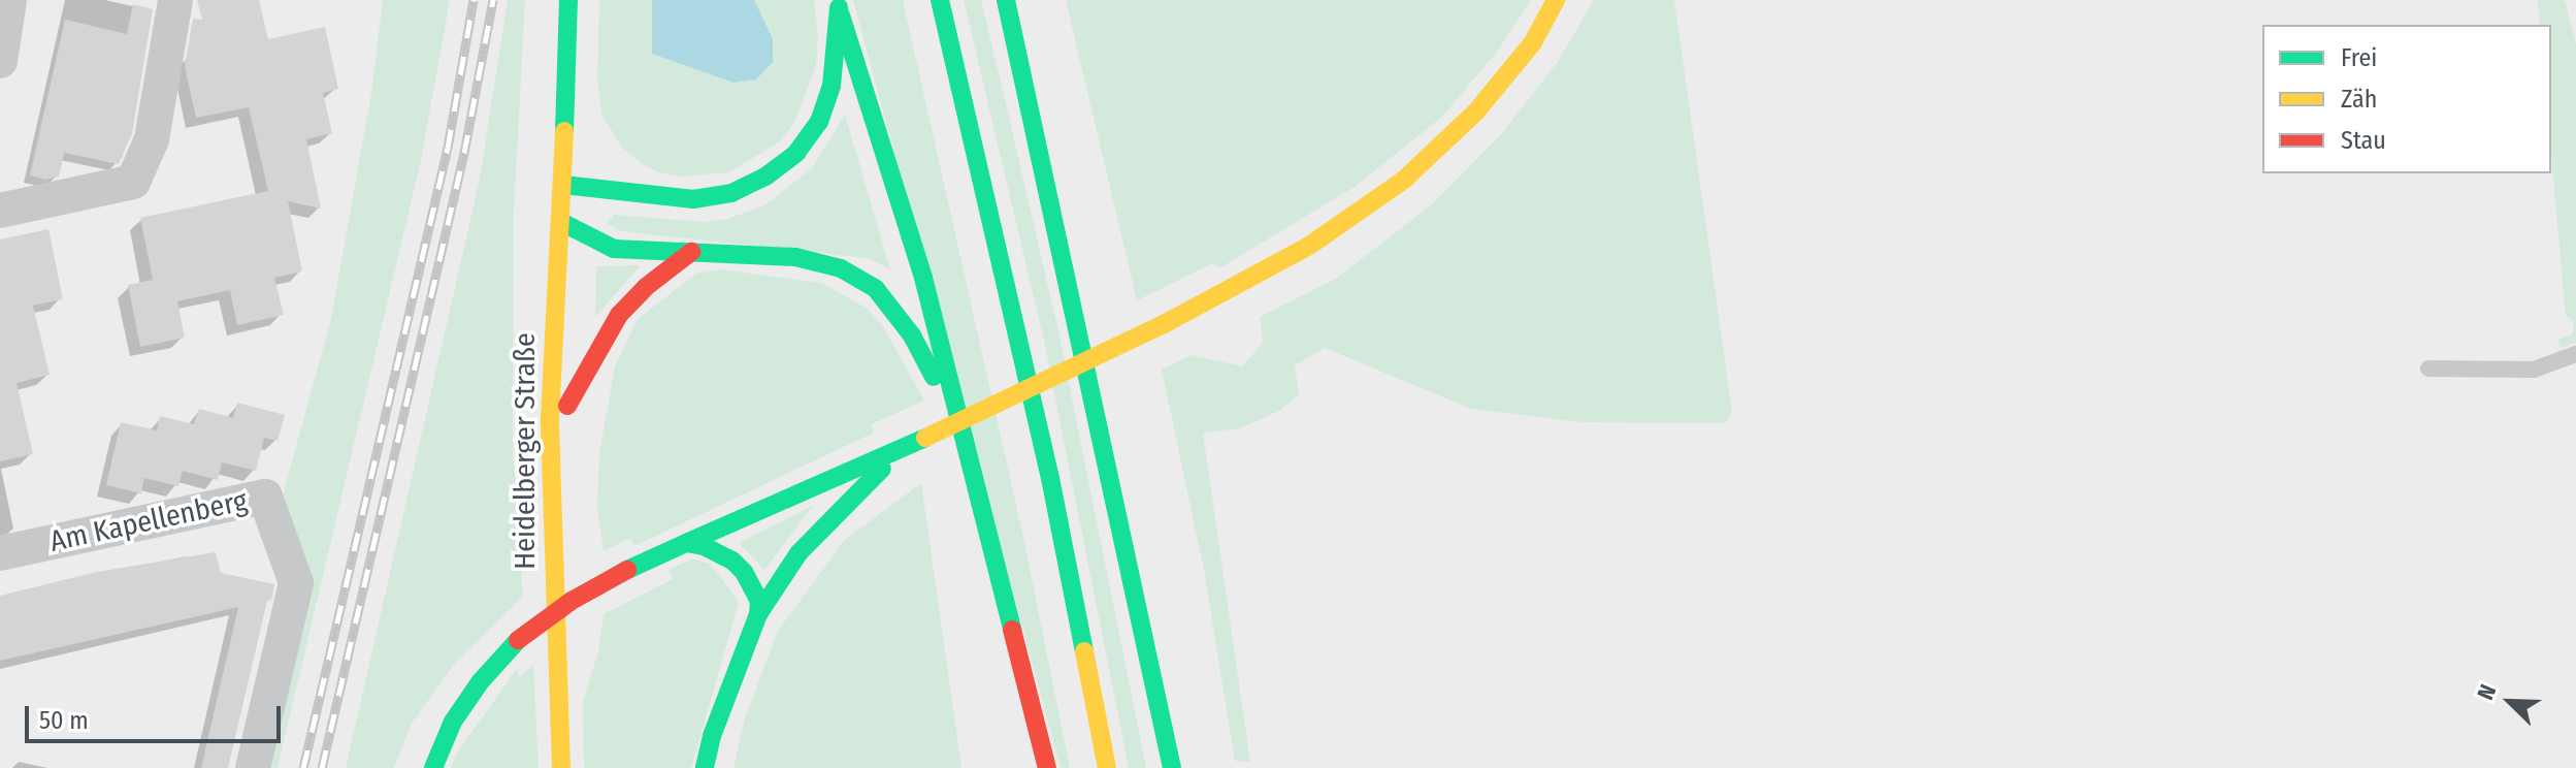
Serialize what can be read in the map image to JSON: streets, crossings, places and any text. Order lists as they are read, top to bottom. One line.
{"streets":{"main road":["Heidelberger Straße"],"street":["Am Kapellenberg"]},"legend":["Frei","Zäh","Stau"],"scale_bar":"50 m","north":"top left"}
